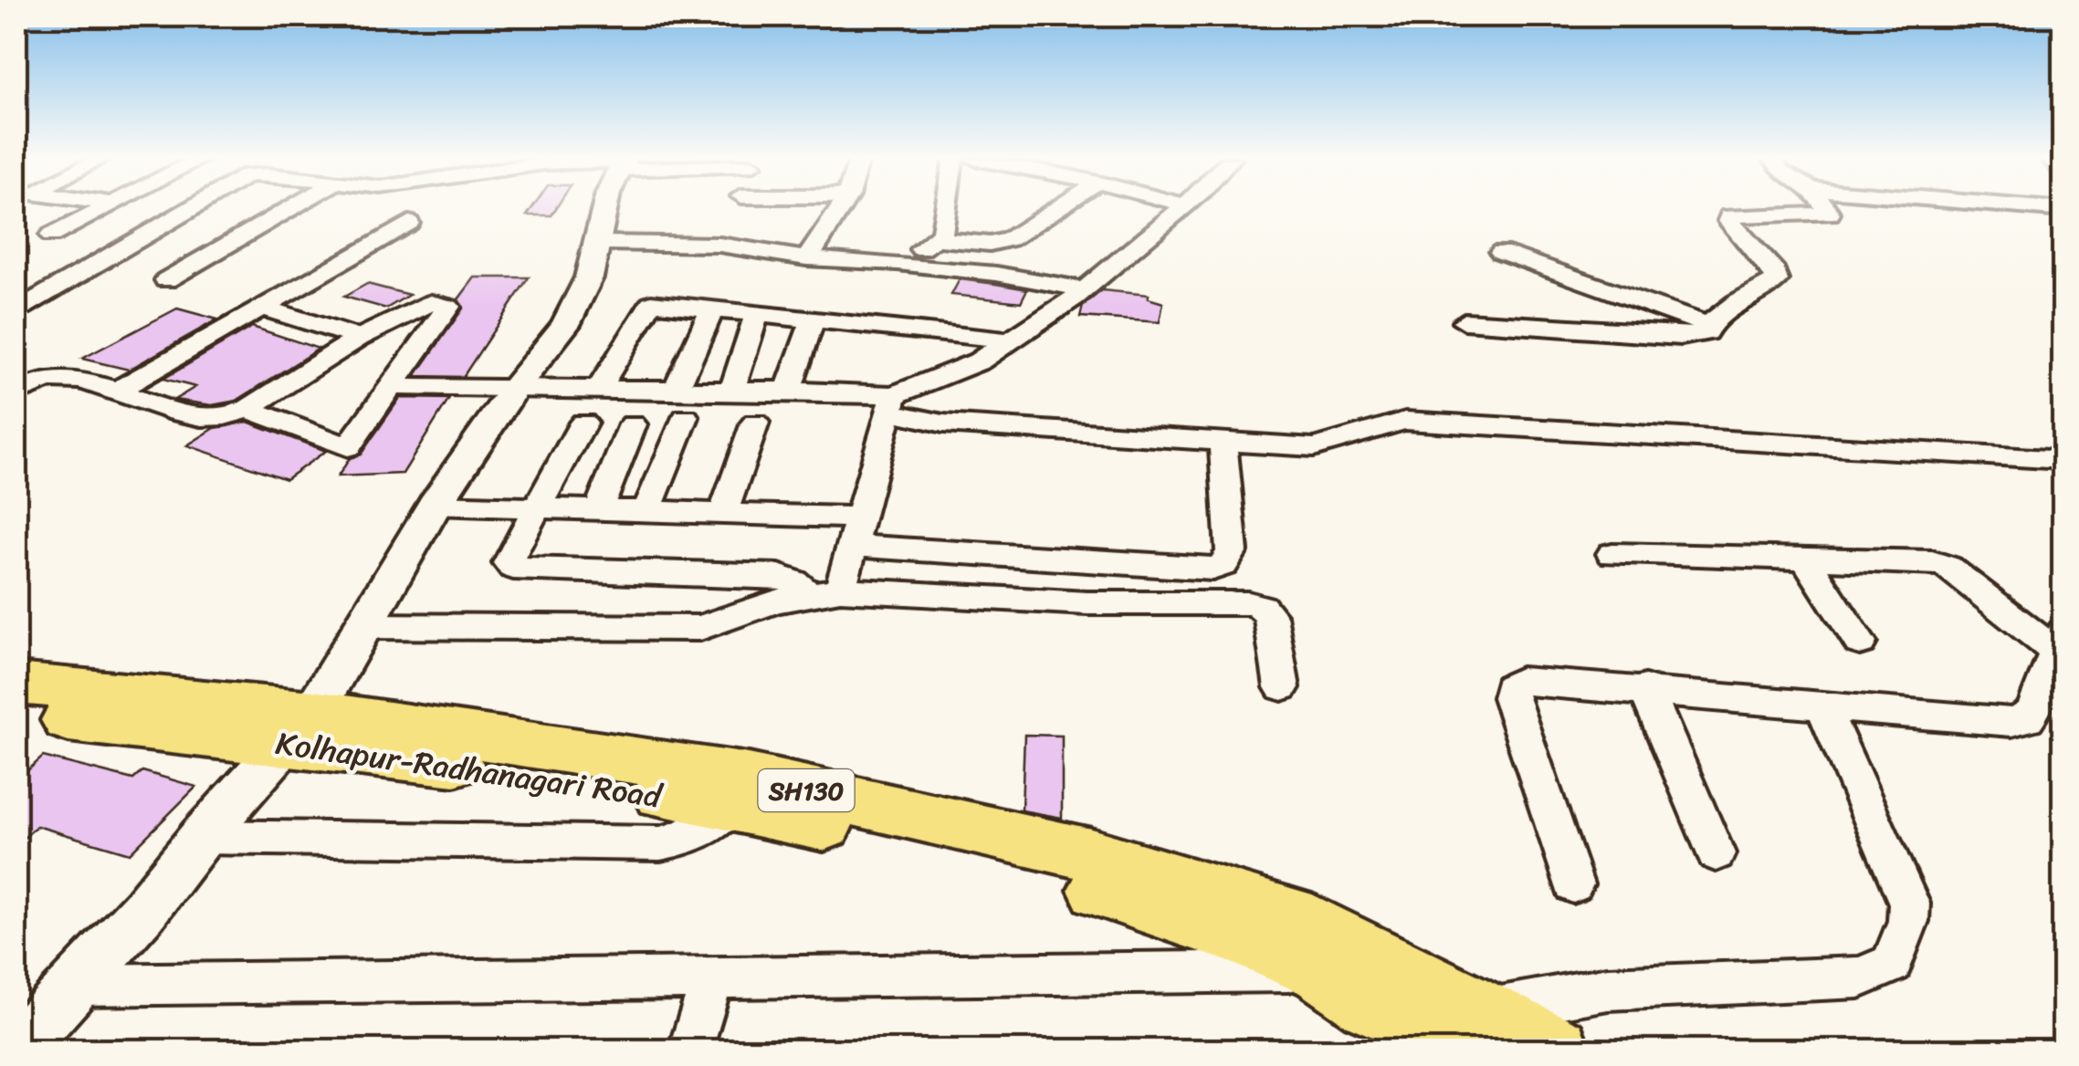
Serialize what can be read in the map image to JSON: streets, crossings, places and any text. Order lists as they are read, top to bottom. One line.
{"streets":{"main road":["Kolhapur-Radhanagari Road","SH130"]},"crossings":[["Kolhapur-Radhanagari Road","SH130"]]}
